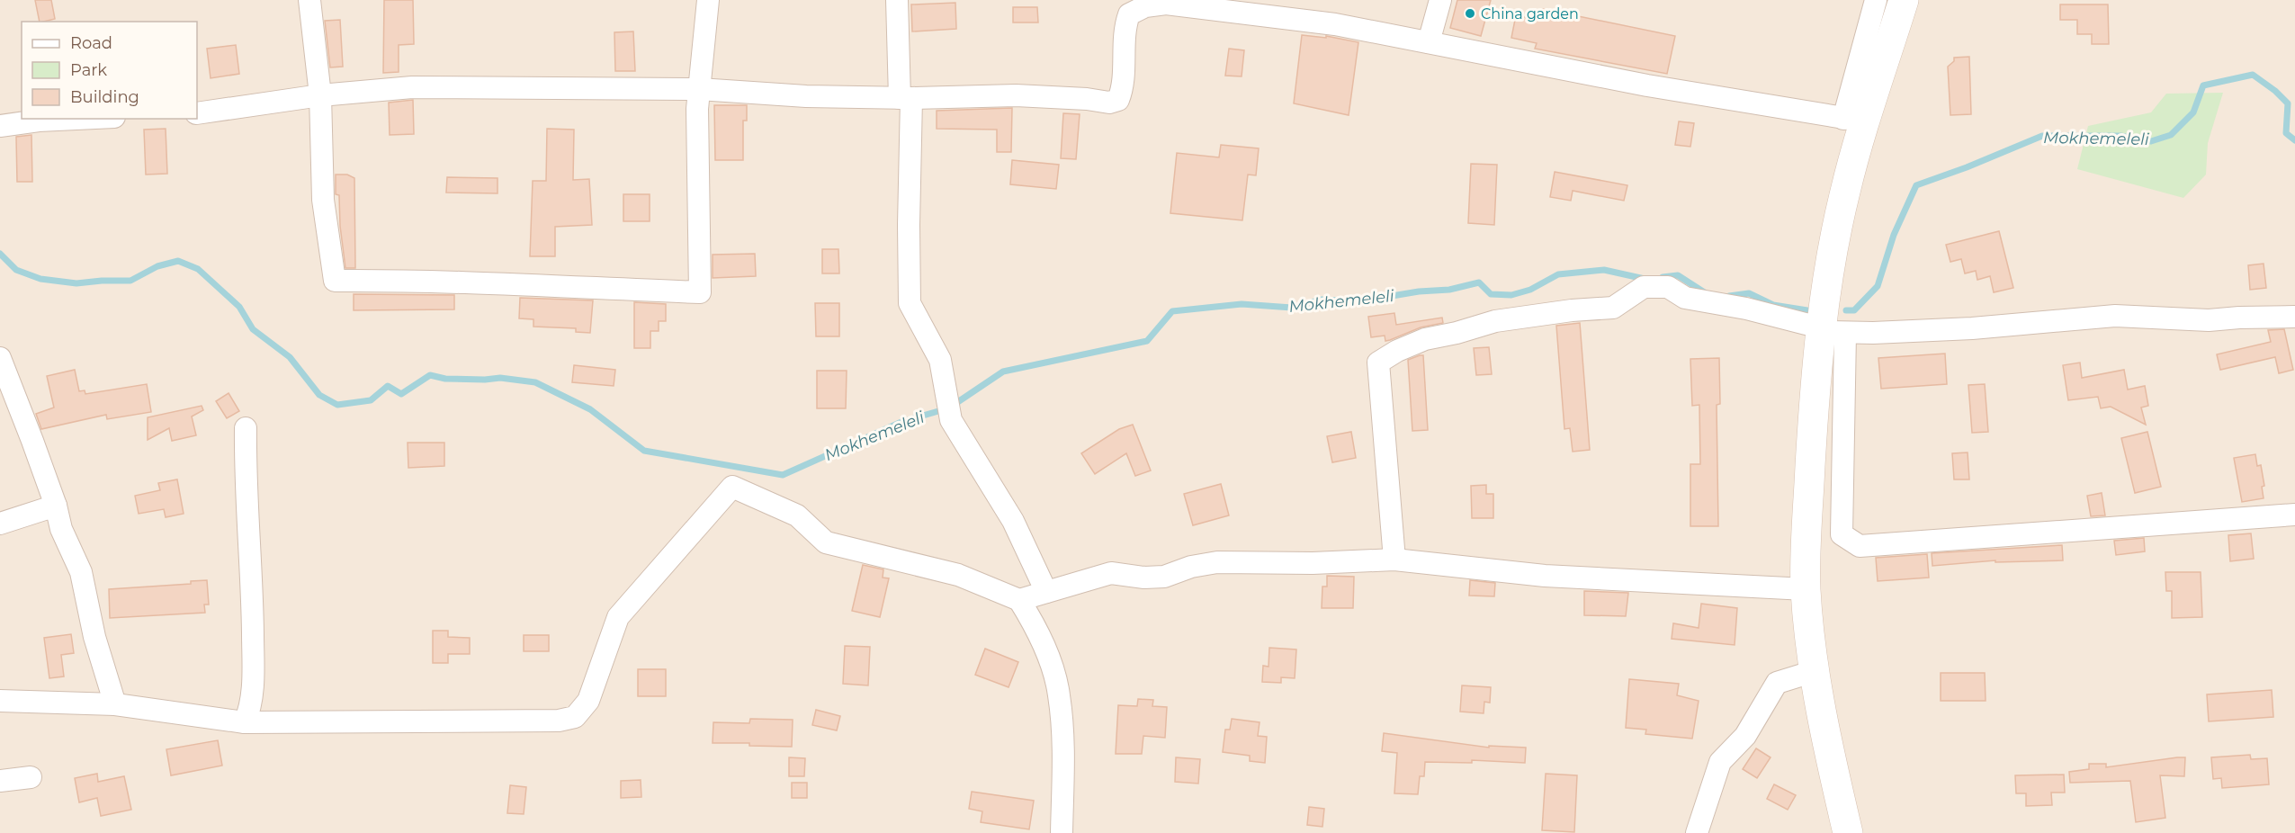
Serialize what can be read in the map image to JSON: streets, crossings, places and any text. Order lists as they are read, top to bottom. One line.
{"water":["Mokhemeleli"],"places":["China garden"],"legend":["Road","Park","Building"]}
